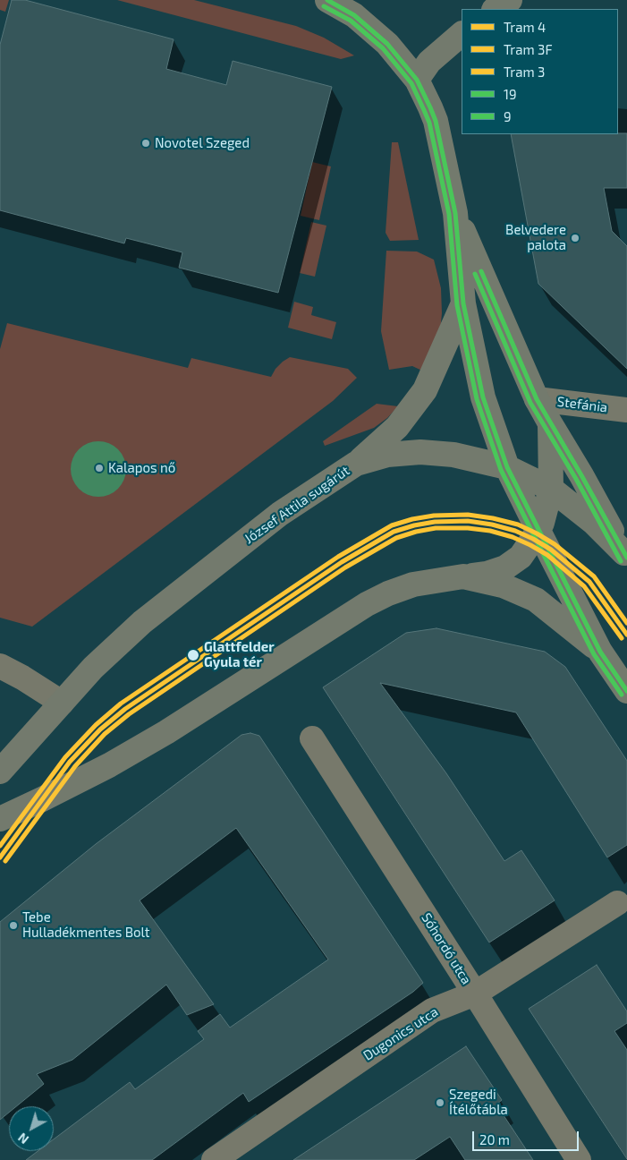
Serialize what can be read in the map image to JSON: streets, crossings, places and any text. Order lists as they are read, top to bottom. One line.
{"streets":{"street":["Stefánia","József Attila sugárút","Sóhordó utca","Dugonics utca"]},"crossings":[["Sóhordó utca","Dugonics utca"]],"places":["Novotel Szeged","Belvedere palota","Kalapos nő","Glattfelder Gyula tér","Tebe Hulladékmentes Bolt","Szegedi Ítélőtábla"],"lines":["transit line 19","transit line 9","tram line 3","tram line 4","tram line 3F"],"legend":["Tram 4","Tram 3F","Tram 3","19","9"],"scale_bar":"20 m","north":"bottom left"}
